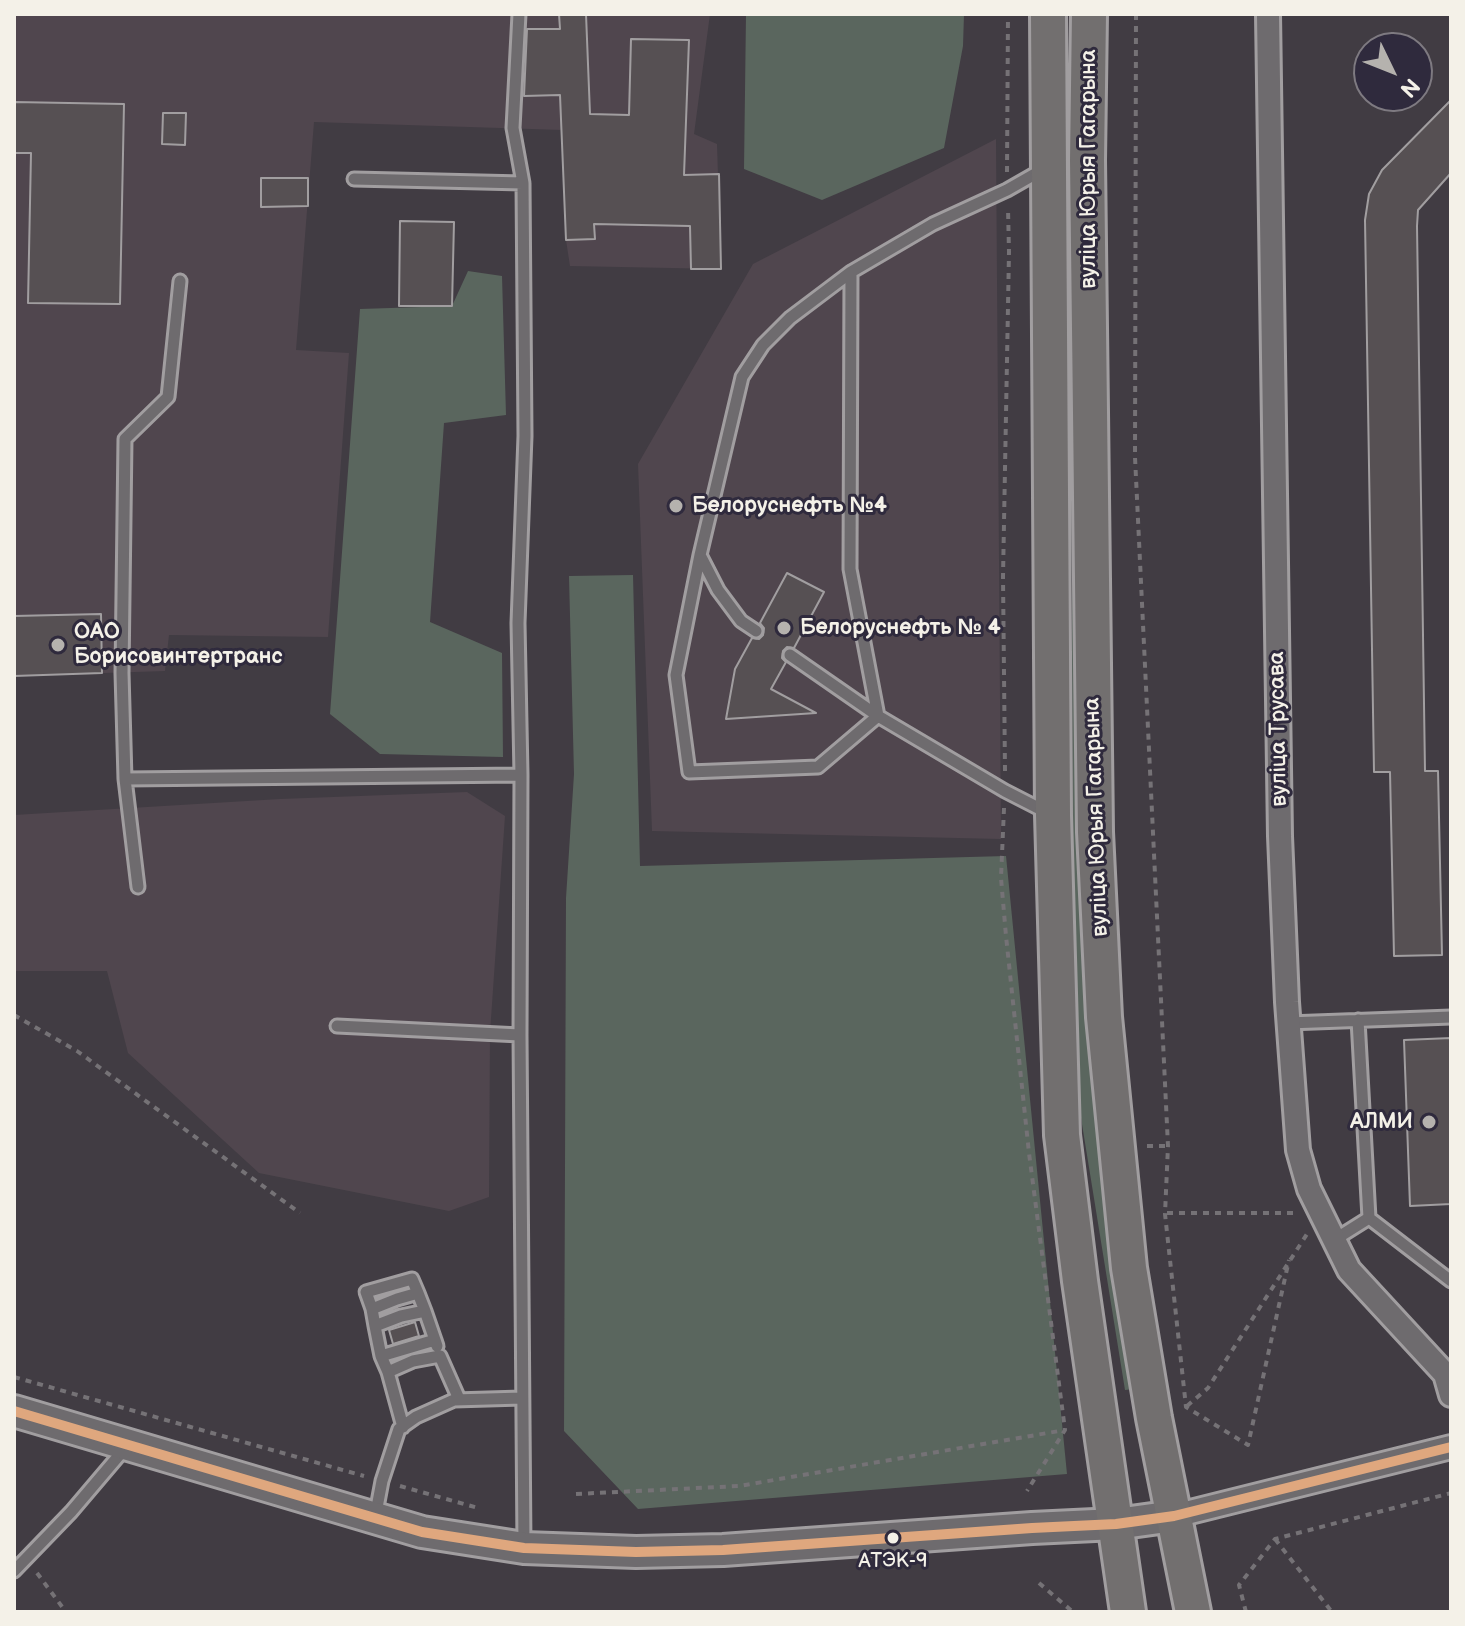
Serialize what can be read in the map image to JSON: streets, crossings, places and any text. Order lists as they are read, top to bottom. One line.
{"streets":{"main road":["вуліца Юрыя Гагарына"],"street":["вуліца Трусава"]},"places":["Белоруснефть №4","Белоруснефть № 4","ОАО Борисовинтертранс","АЛМИ","АТЭК-9"],"north":"bottom right"}
